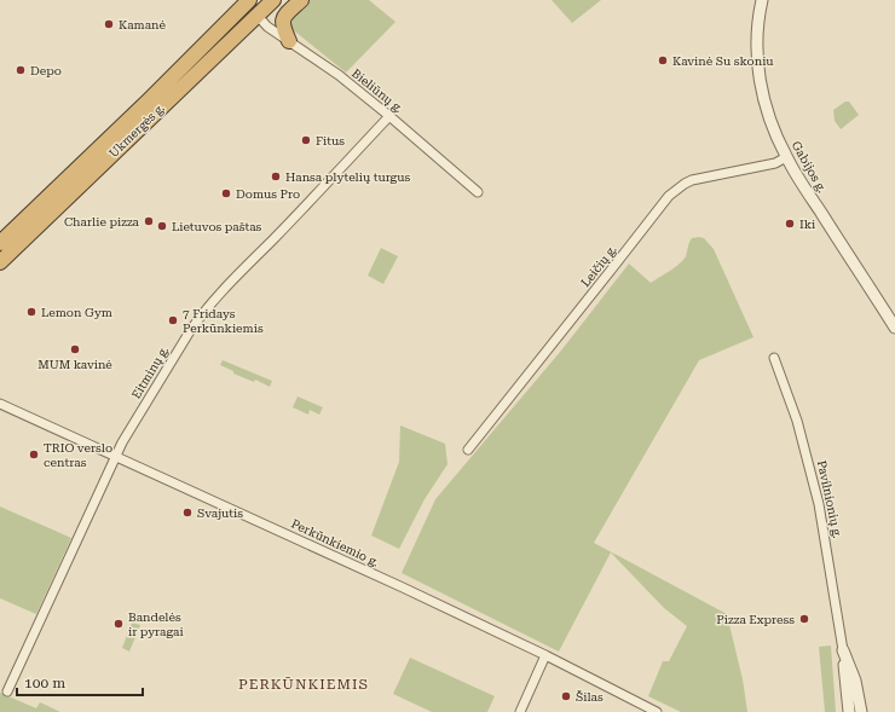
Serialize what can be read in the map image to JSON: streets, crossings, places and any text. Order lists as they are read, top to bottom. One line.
{"streets":{"highway":["Ukmergės g."],"street":["Bieliūnų g.","Gabijos g.","Leičių g.","Eitminų g.","Pavilnionių g.","Perkūnkiemio g."]},"crossings":[["Bieliūnų g.","Ukmergės g."],["Bieliūnų g.","Eitminų g."],["Gabijos g.","Leičių g."],["Eitminų g.","Perkūnkiemio g."]],"districts":["PERKŪNKIEMIS"],"places":["Kamanė","Kavinė Su skoniu","Depo","Fitus","Hansa plytelių turgus","Domus Pro","Charlie pizza","Iki","Lietuvos paštas","Lemon Gym","7 Fridays Perkūnkiemis","MUM kavinė","TRIO verslo centras","Svajutis","Pizza Express","Bandelės ir pyragai","Šilas"],"scale_bar":"100 m"}
